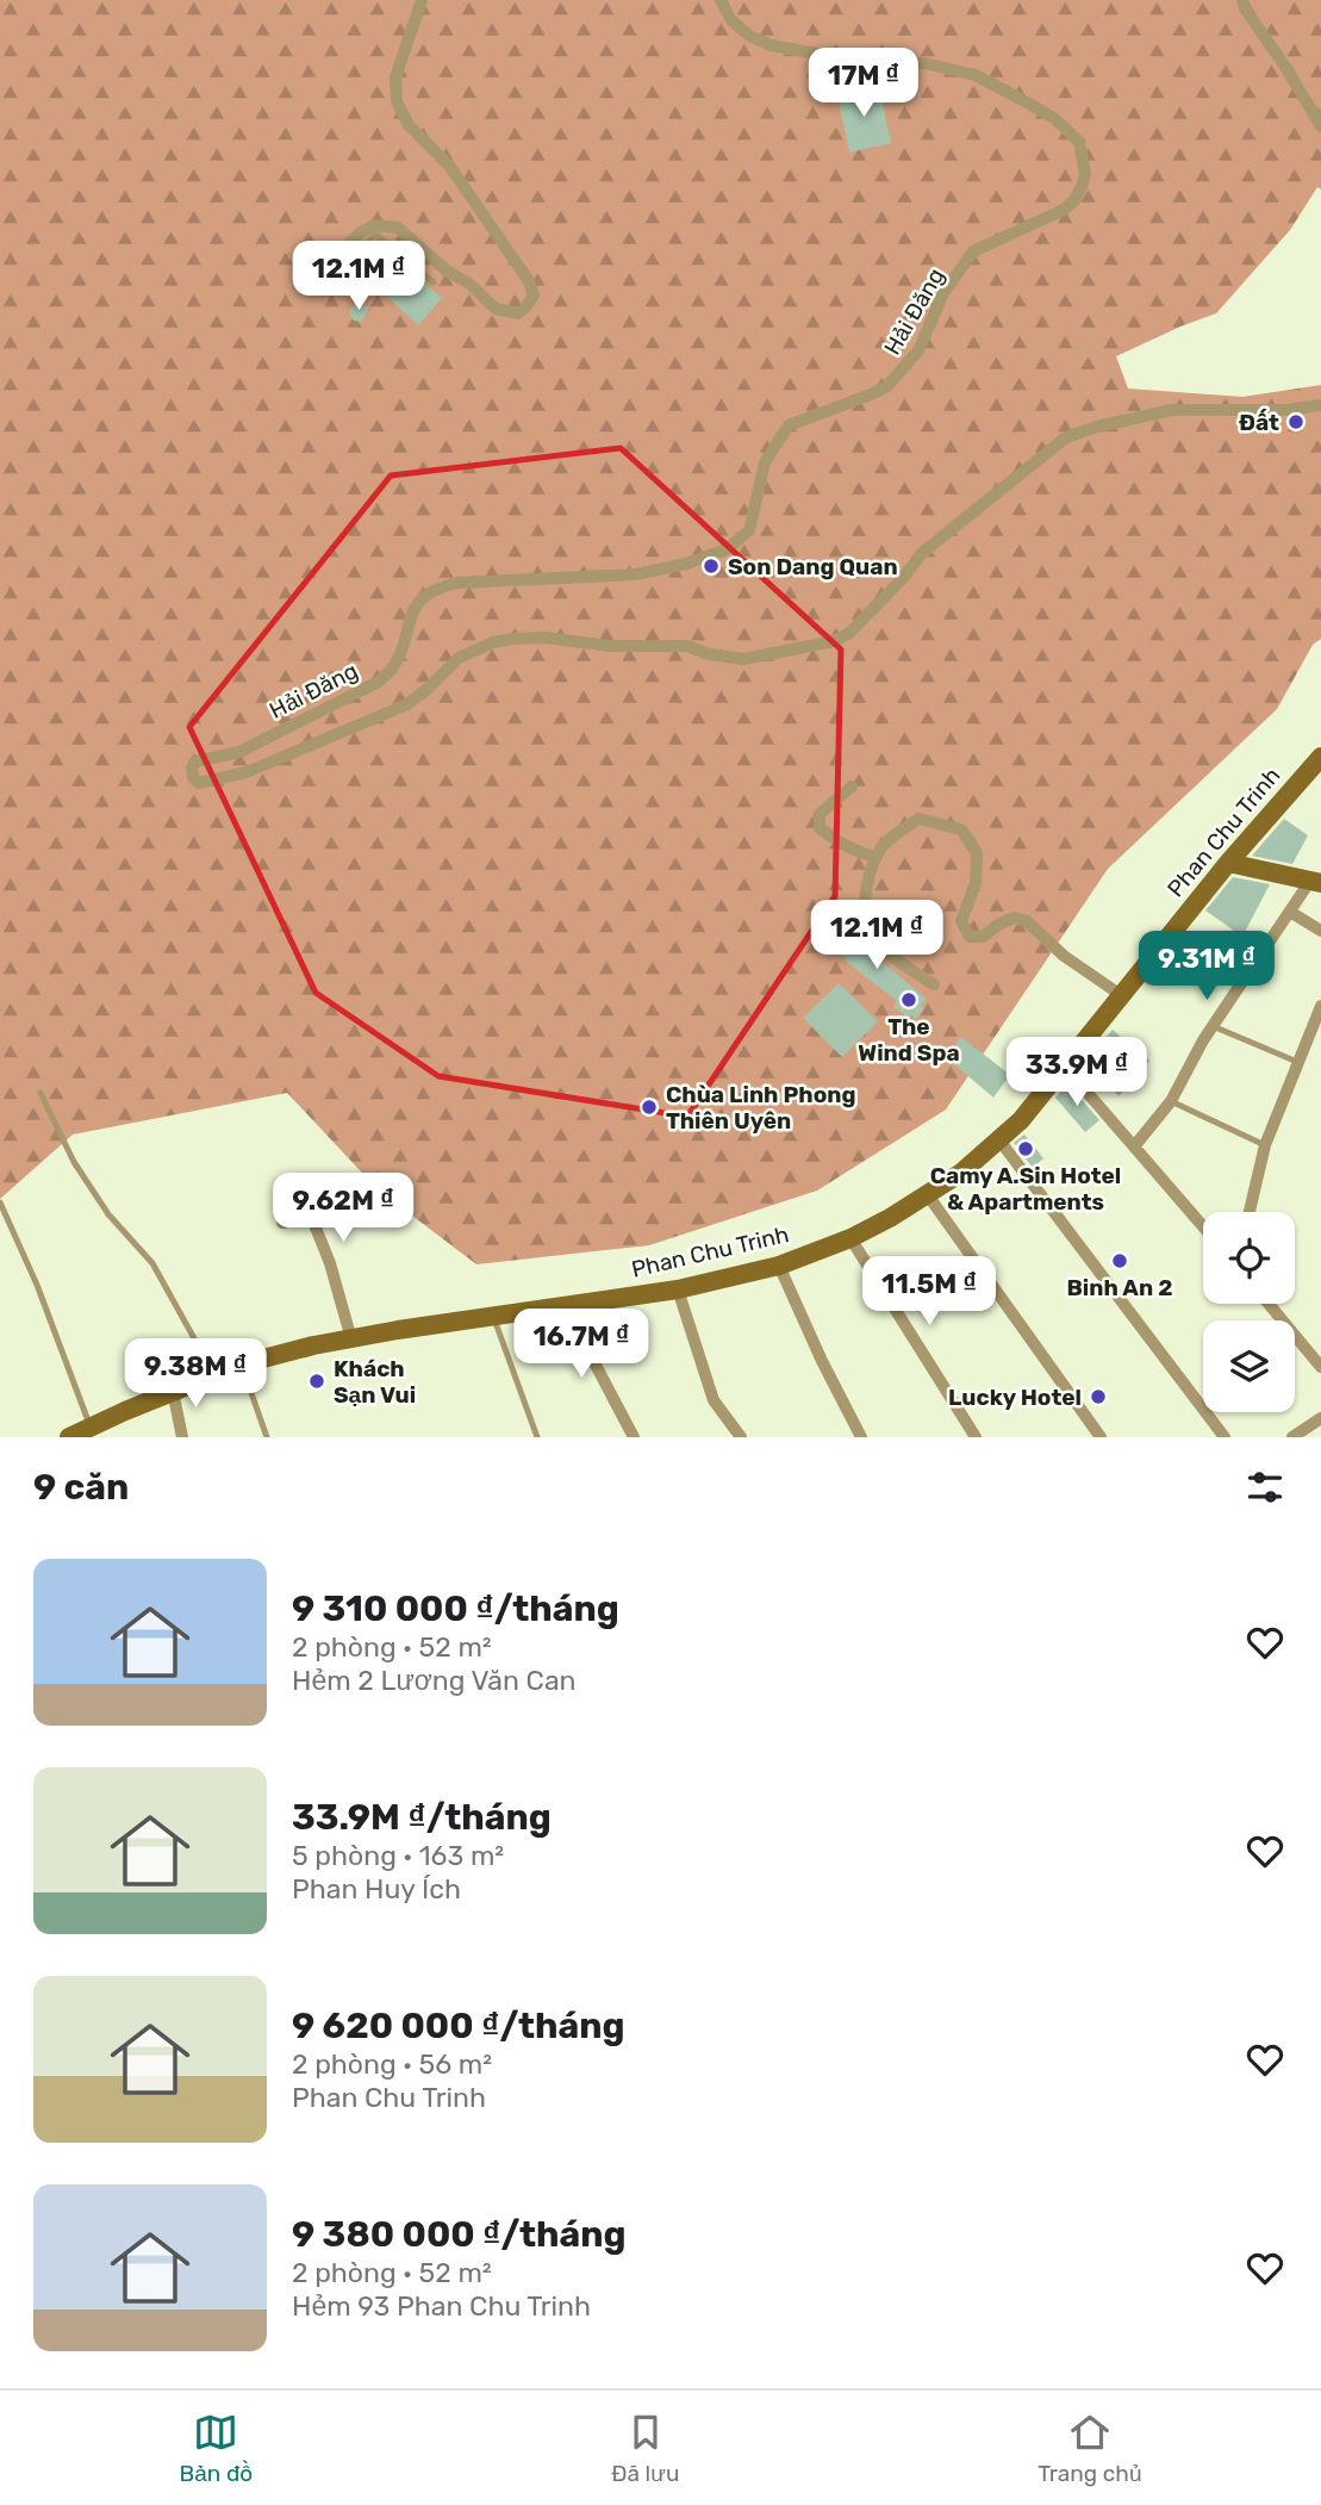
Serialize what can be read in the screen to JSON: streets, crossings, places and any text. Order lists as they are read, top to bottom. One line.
{"streets":{"main road":["Phan Chu Trinh"],"street":["Hải Đăng"]},"places":["Đất","Son Dang Quan","The Wind Spa","Chùa Linh Phong Thiên Uyên","Camy A.Sin Hotel & Apartments","Binh An 2","Khách Sạn Vui","Lucky Hotel"],"page":{"price":["17M ₫","12.1M ₫","12.1M ₫","9.31M ₫","33.9M ₫","9.62M ₫","11.5M ₫","16.7M ₫","9.38M ₫"],"heading":"9 căn","list":[{"name":"9 310 000 ₫/tháng","note":"2 phòng · 52 m² · Hẻm 2 Lương Văn Can"},{"name":"33.9M ₫/tháng","note":"5 phòng · 163 m² · Phan Huy Ích"},{"name":"9 620 000 ₫/tháng","note":"2 phòng · 56 m² · Phan Chu Trinh"},{"name":"9 380 000 ₫/tháng","note":"2 phòng · 52 m² · Hẻm 93 Phan Chu Trinh"}],"tabs":["Bản đồ","Đã lưu","Trang chủ"]}}
